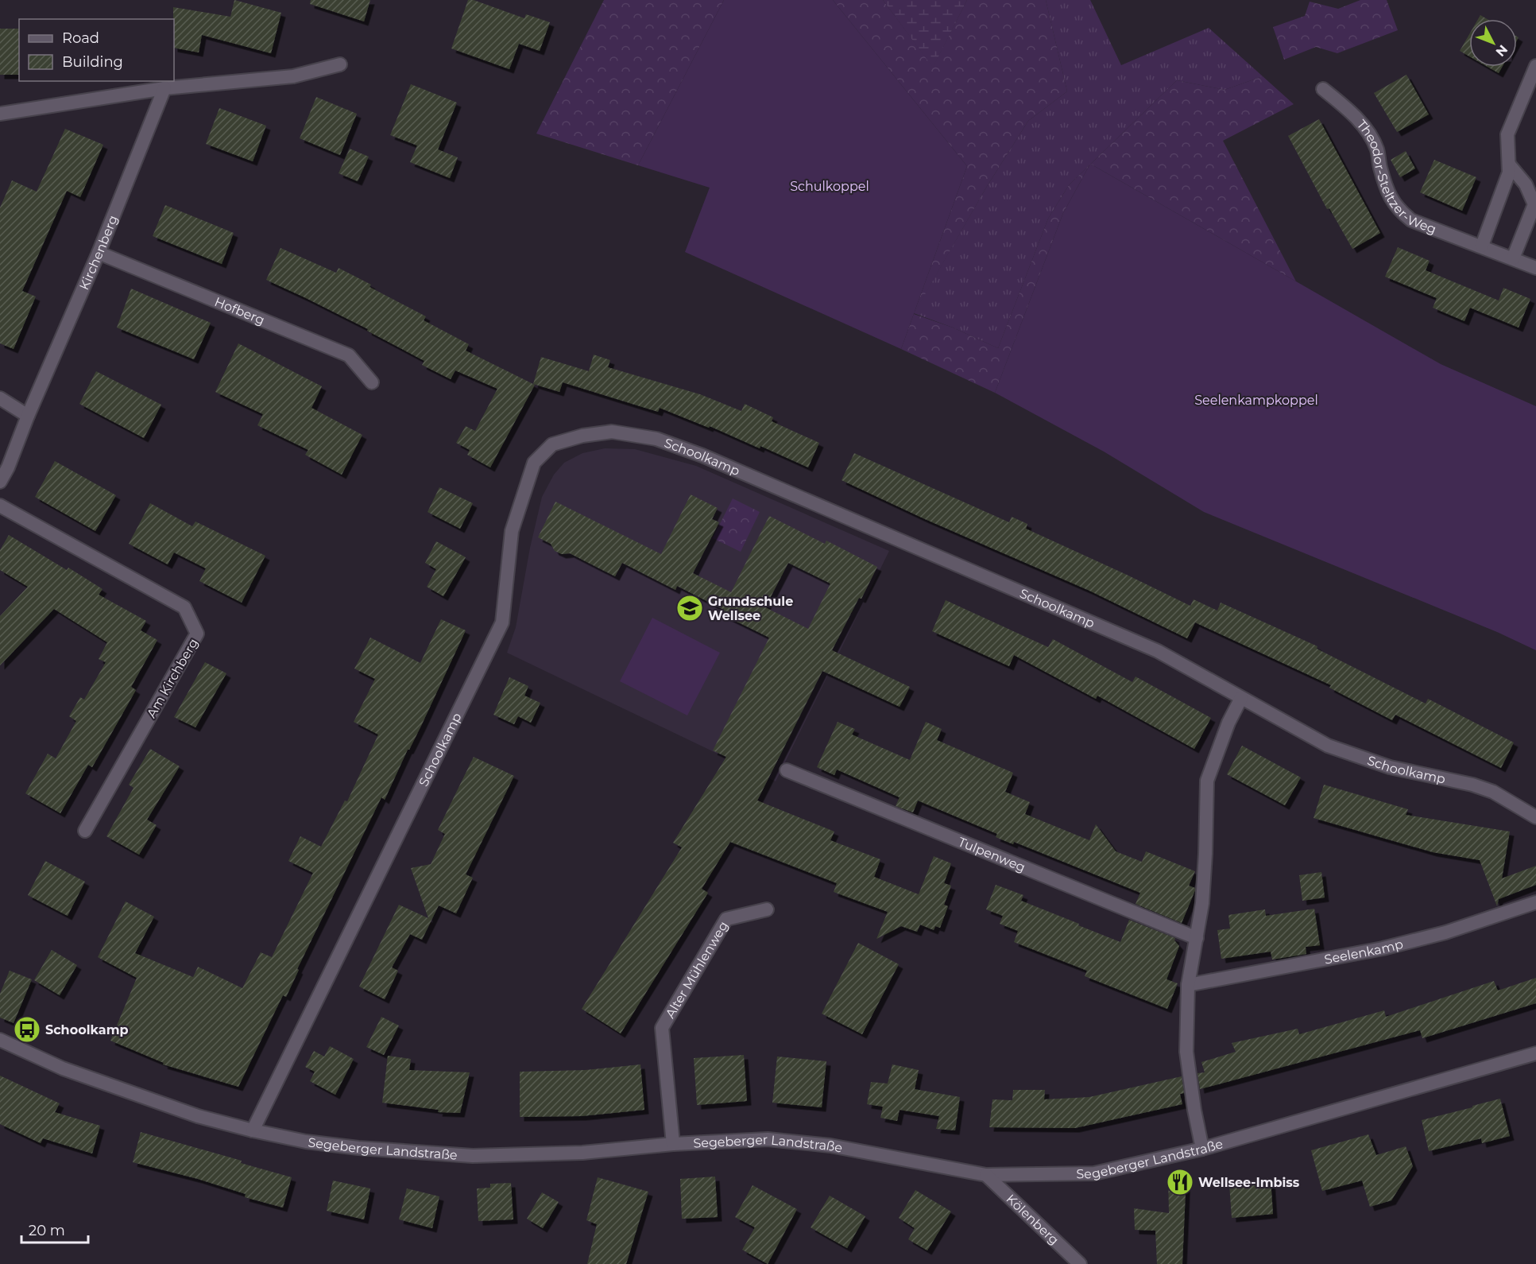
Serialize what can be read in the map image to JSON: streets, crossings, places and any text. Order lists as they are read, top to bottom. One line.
{"streets":{"street":["Theodor-Steltzer-Weg","Kirchenberg","Hofberg","Schoolkamp","Am Kirchberg","Tulpenweg","Seelenkamp","Alter Mühlenweg","Segeberger Landstraße","Kölenberg"]},"crossings":[["Kirchenberg","Hofberg"],["Schoolkamp","Segeberger Landstraße"],["Alter Mühlenweg","Segeberger Landstraße"],["Segeberger Landstraße","Kölenberg"]],"parks":["Schulkoppel","Seelenkampkoppel"],"places":{"school or university":["Grundschule Wellsee"],"bus stop":["Schoolkamp"],"restaurant":["Wellsee-Imbiss"]},"legend":["Road","Building"],"scale_bar":"20 m","north":"bottom right"}
